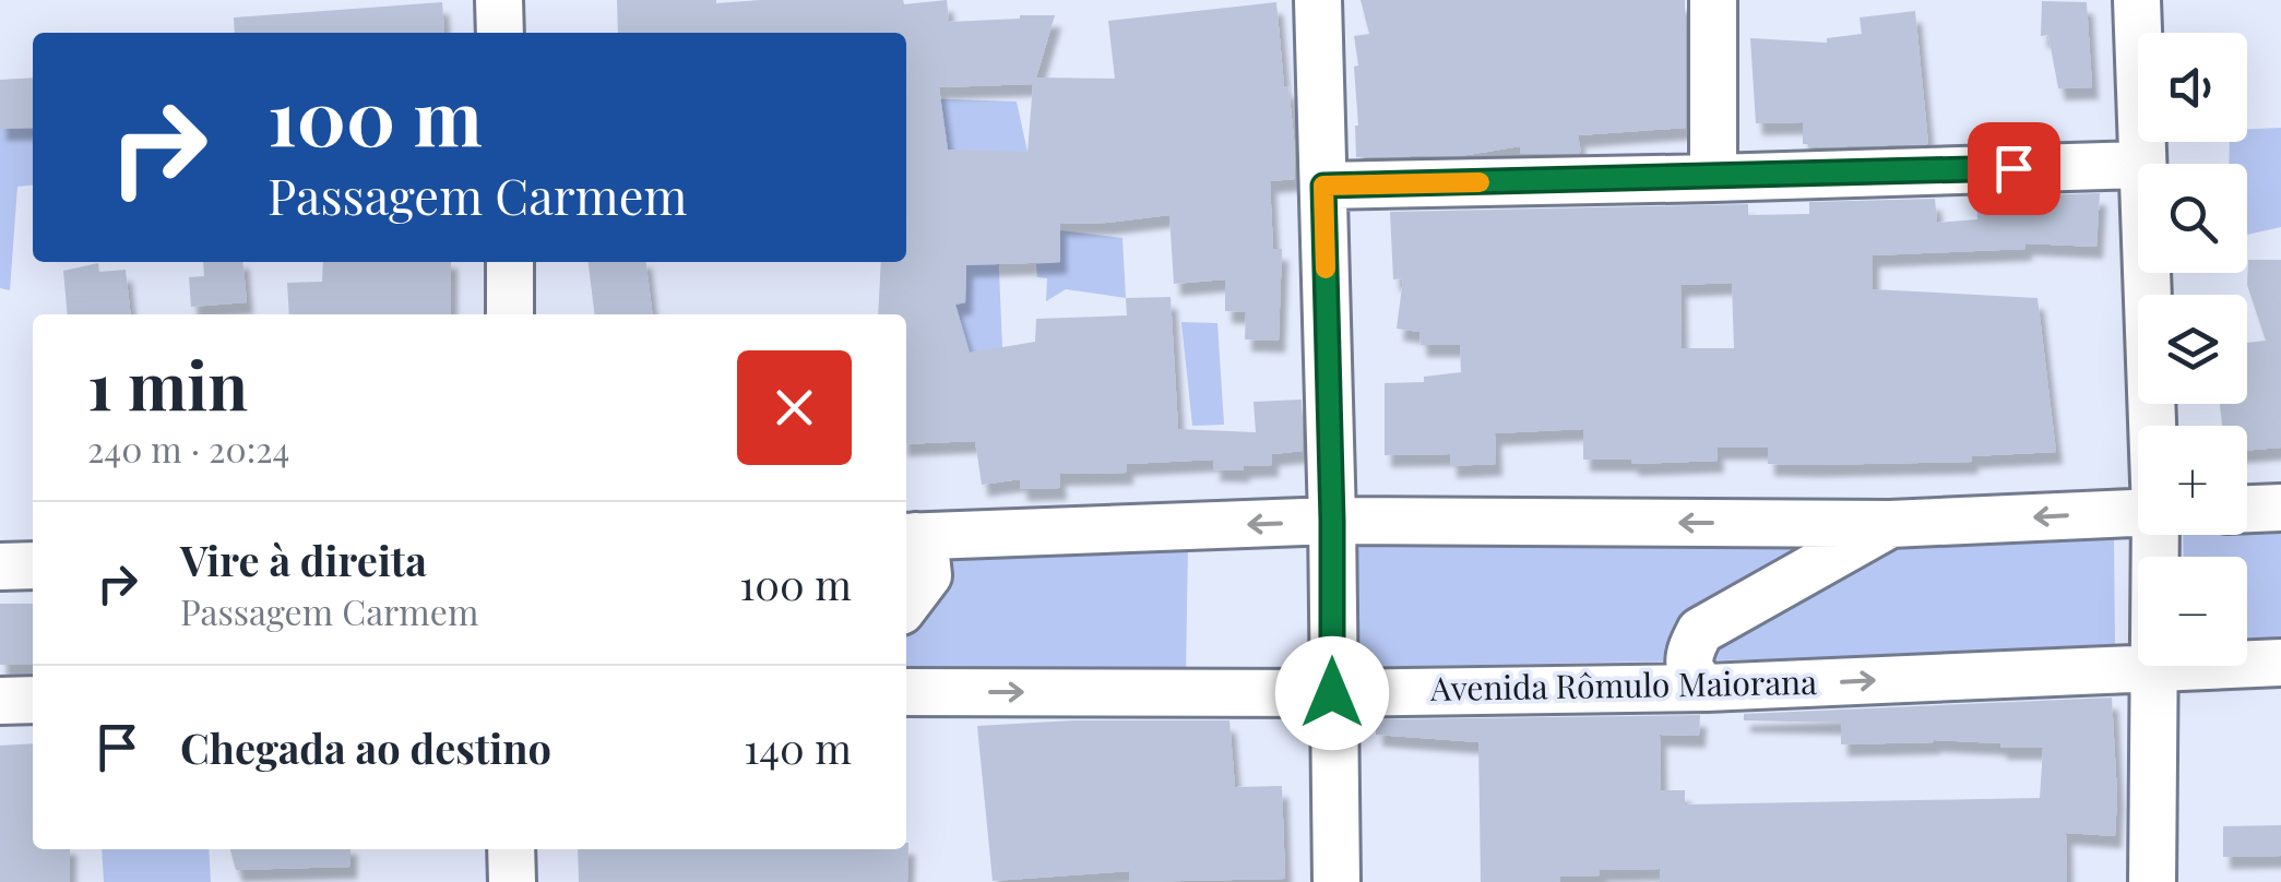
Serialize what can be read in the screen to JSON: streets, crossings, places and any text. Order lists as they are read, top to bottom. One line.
{"streets":{"street":["Avenida Rômulo Maiorana"]},"page":{"map_buttons":["+","−"],"turn":["100 m","Passagem Carmem"],"heading":["1 min","240 m · 20:24"],"list":[{"name":"Vire à direita","note":"Passagem Carmem","value":"100 m"},{"name":"Chegada ao destino","value":"140 m"}]}}
